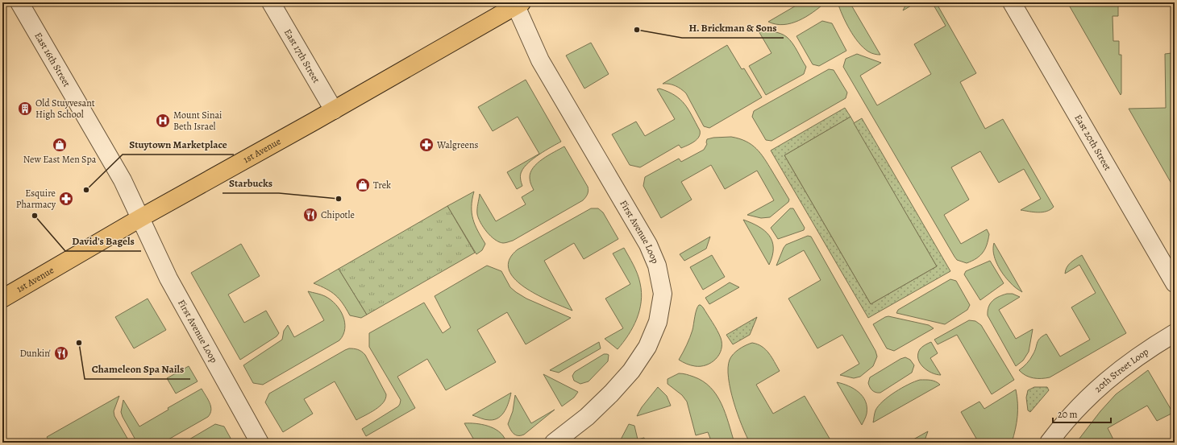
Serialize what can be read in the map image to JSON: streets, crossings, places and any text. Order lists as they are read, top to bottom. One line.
{"streets":{"main road":["1st Avenue"],"street":["East 17th Street","East 16th Street","East 20th Street","First Avenue Loop","20th Street Loop"]},"crossings":[["East 17th Street","1st Avenue"],["East 16th Street","1st Avenue"],["East 16th Street","First Avenue Loop"],["1st Avenue","First Avenue Loop"]],"places":{"other":["H. Brickman & Sons","Stuytown Marketplace","Starbucks","David's Bagels","Chameleon Spa Nails"],"building":["Old Stuyvesant High School"],"hospital":["Mount Sinai Beth Israel"],"shop":["New East Men Spa","Trek"],"pharmacy":["Walgreens","Esquire Pharmacy"],"restaurant":["Chipotle","Dunkin'"]},"scale_bar":"20 m"}
